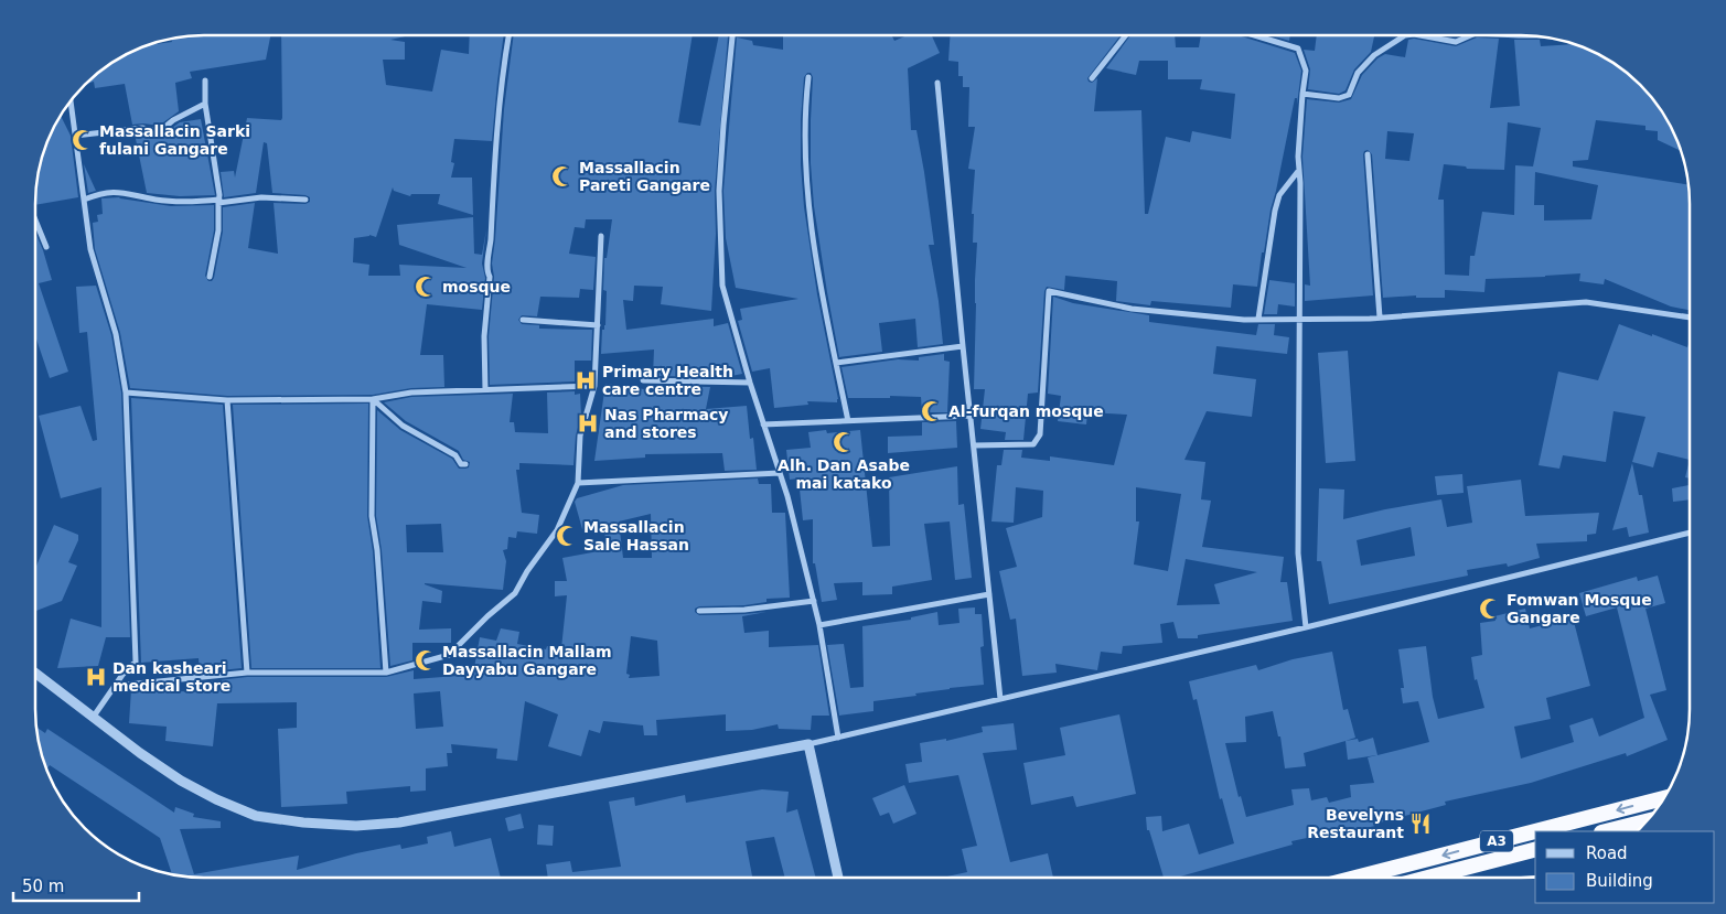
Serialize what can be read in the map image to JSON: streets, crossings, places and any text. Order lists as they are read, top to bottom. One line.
{"streets":{"highway":["A3"]},"places":{"mosque":["Massallacin Sarki fulani Gangare","Massallacin Pareti Gangare","mosque","Al-furqan mosque","Alh. Dan Asabe mai katako","Massallacin Sale Hassan","Fomwan Mosque Gangare","Massallacin Mallam Dayyabu Gangare"],"hospital":["Primary Health care centre","Nas Pharmacy and stores","Dan kasheari medical store"],"restaurant":["Bevelyns Restaurant"]},"legend":["Road","Building"],"scale_bar":"50 m"}
